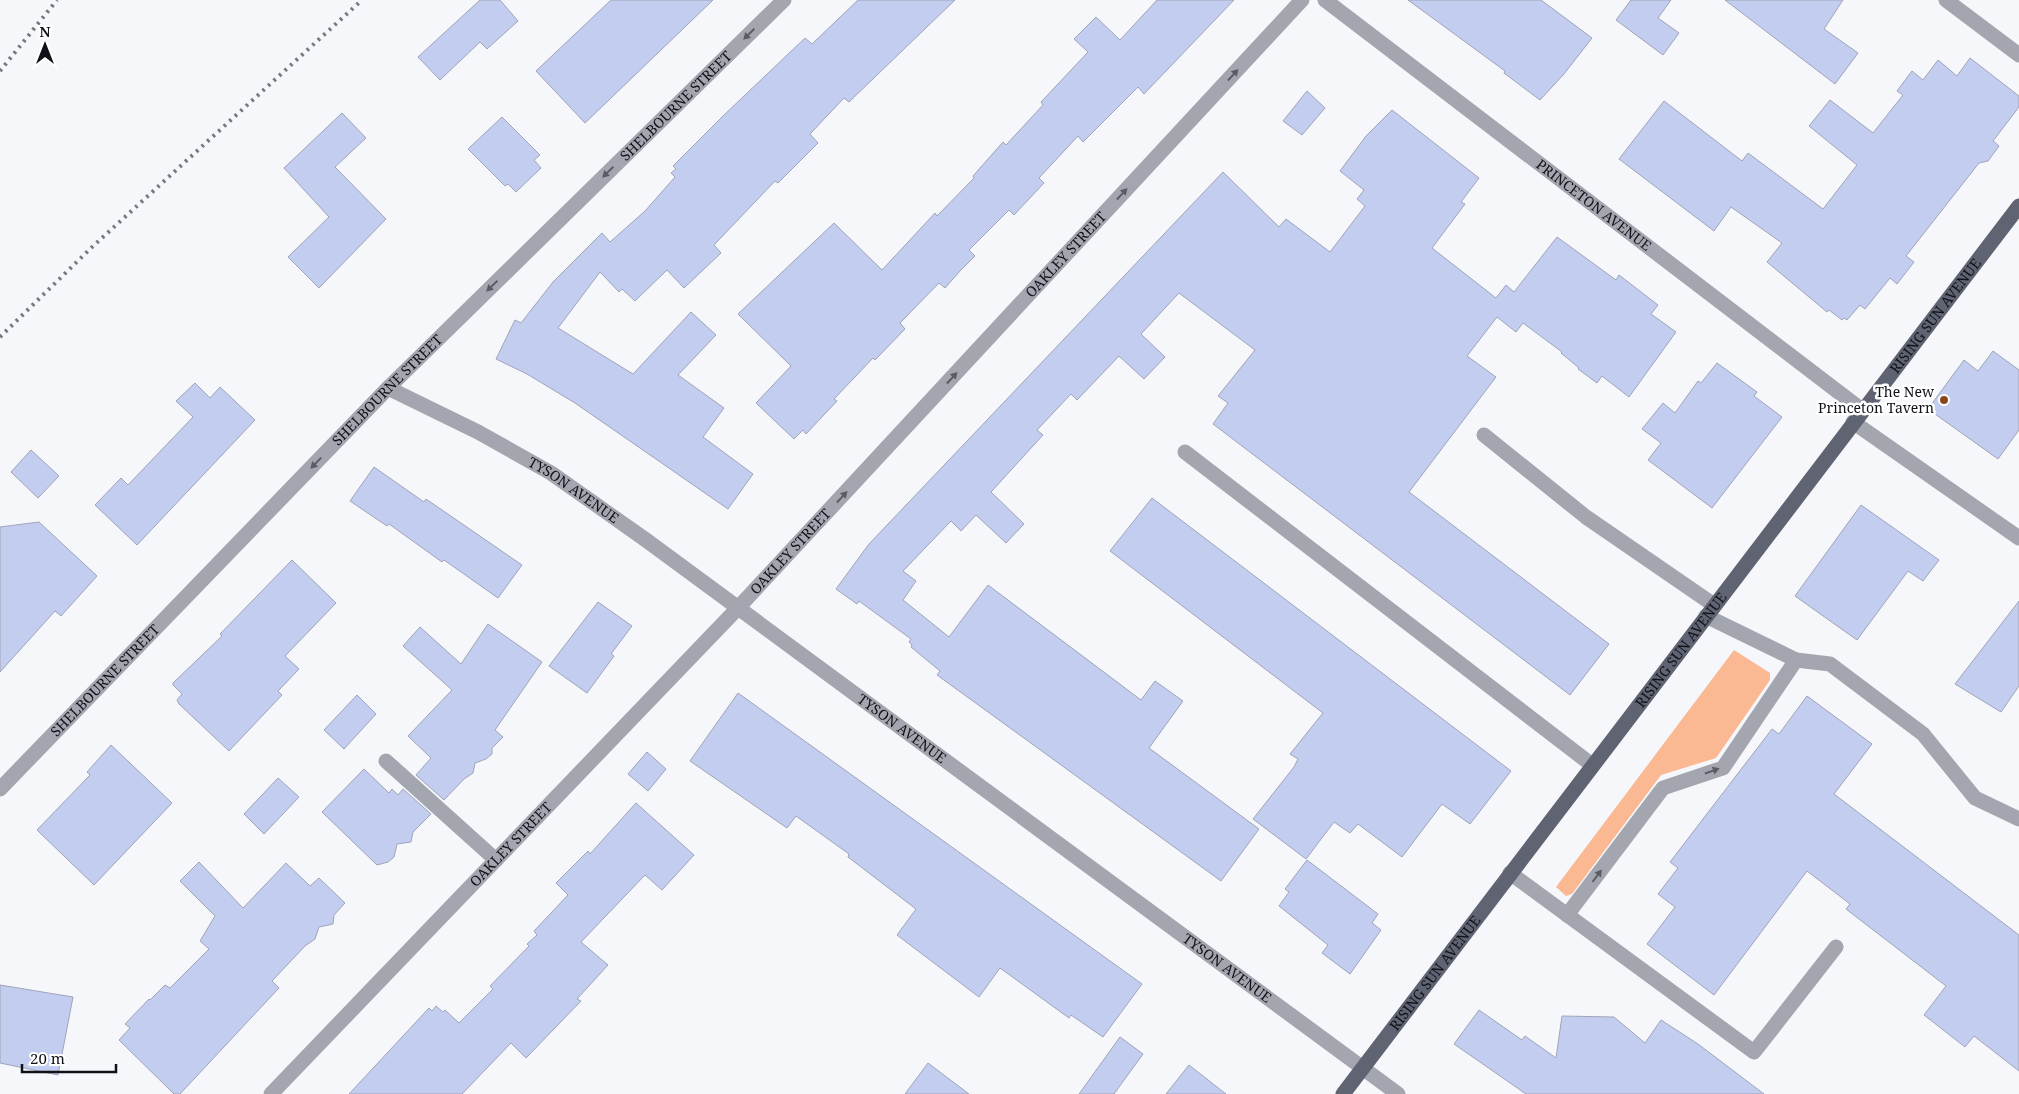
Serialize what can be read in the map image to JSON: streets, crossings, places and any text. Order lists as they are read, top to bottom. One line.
{"streets":{"main road":["RISING SUN AVENUE"],"street":["SHELBOURNE STREET","PRINCETON AVENUE","OAKLEY STREET","TYSON AVENUE"]},"crossings":[["SHELBOURNE STREET","TYSON AVENUE"],["PRINCETON AVENUE","RISING SUN AVENUE"],["OAKLEY STREET","TYSON AVENUE"],["RISING SUN AVENUE","TYSON AVENUE"]],"one_way":["SHELBOURNE STREET","OAKLEY STREET"],"places":["The New Princeton Tavern"],"scale_bar":"20 m","north":"top"}
